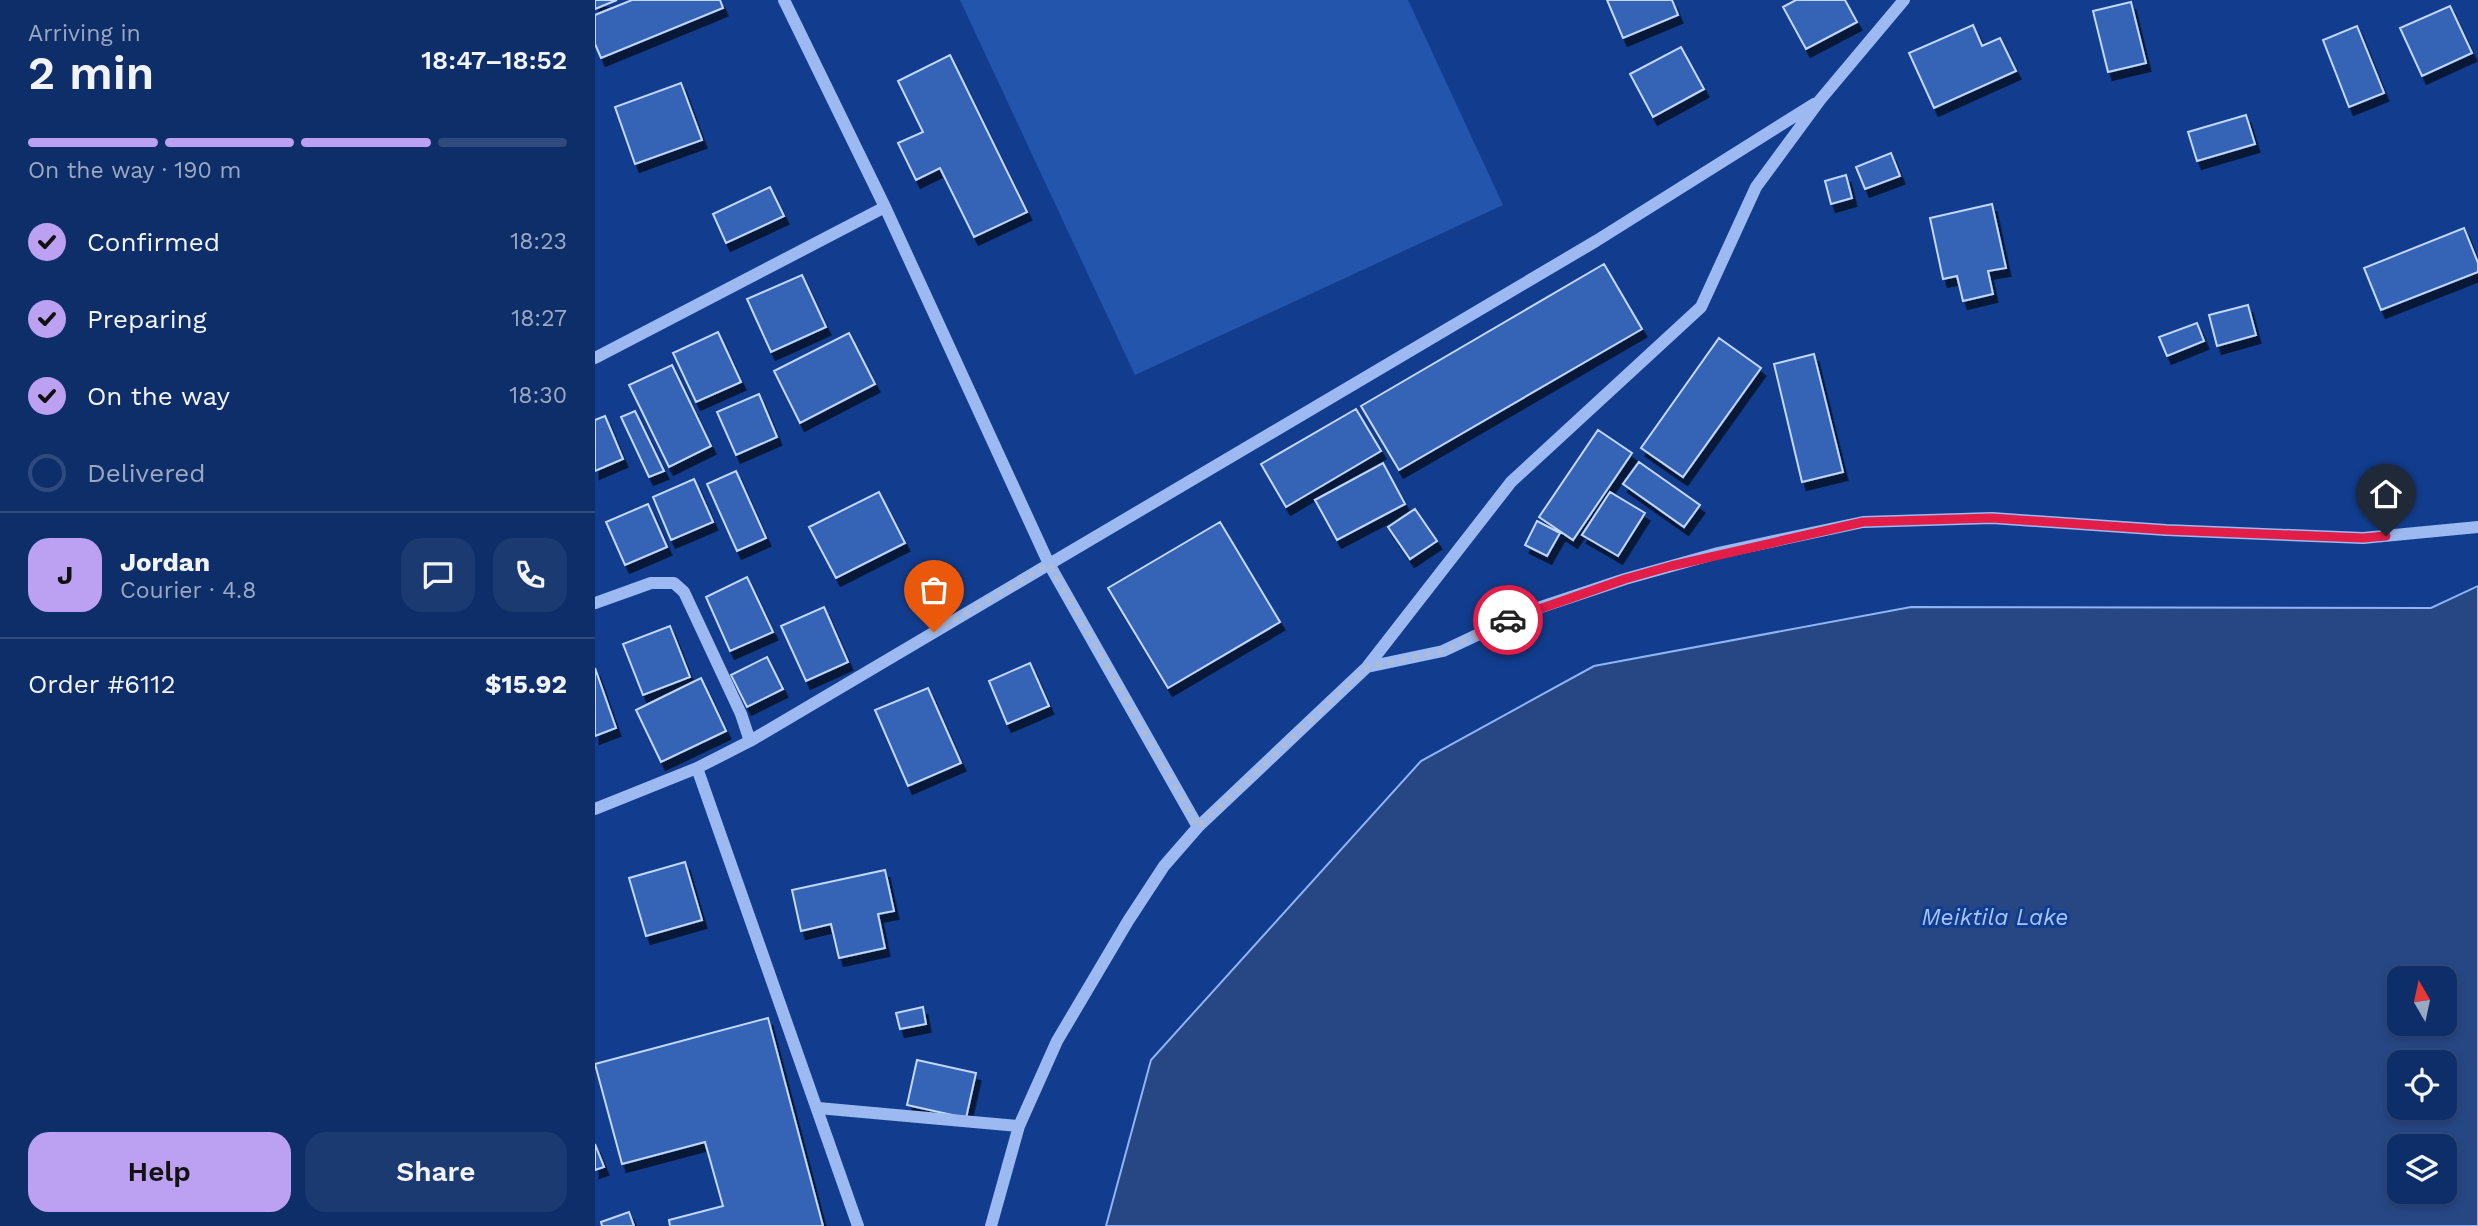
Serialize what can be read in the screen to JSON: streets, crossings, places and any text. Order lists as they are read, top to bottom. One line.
{"water":["Meiktila Lake"],"north":"top","page":{"heading":["2 min","Arriving in","18:47–18:52"],"panel":["Jordan","Courier · 4.8","Order #6112","$15.92"],"bar":"On the way · 190 m","list":[["Confirmed","18:23"],["Preparing","18:27"],["On the way","18:30"],"Delivered"],"round":"J","buttons":["Help","Share"]}}
